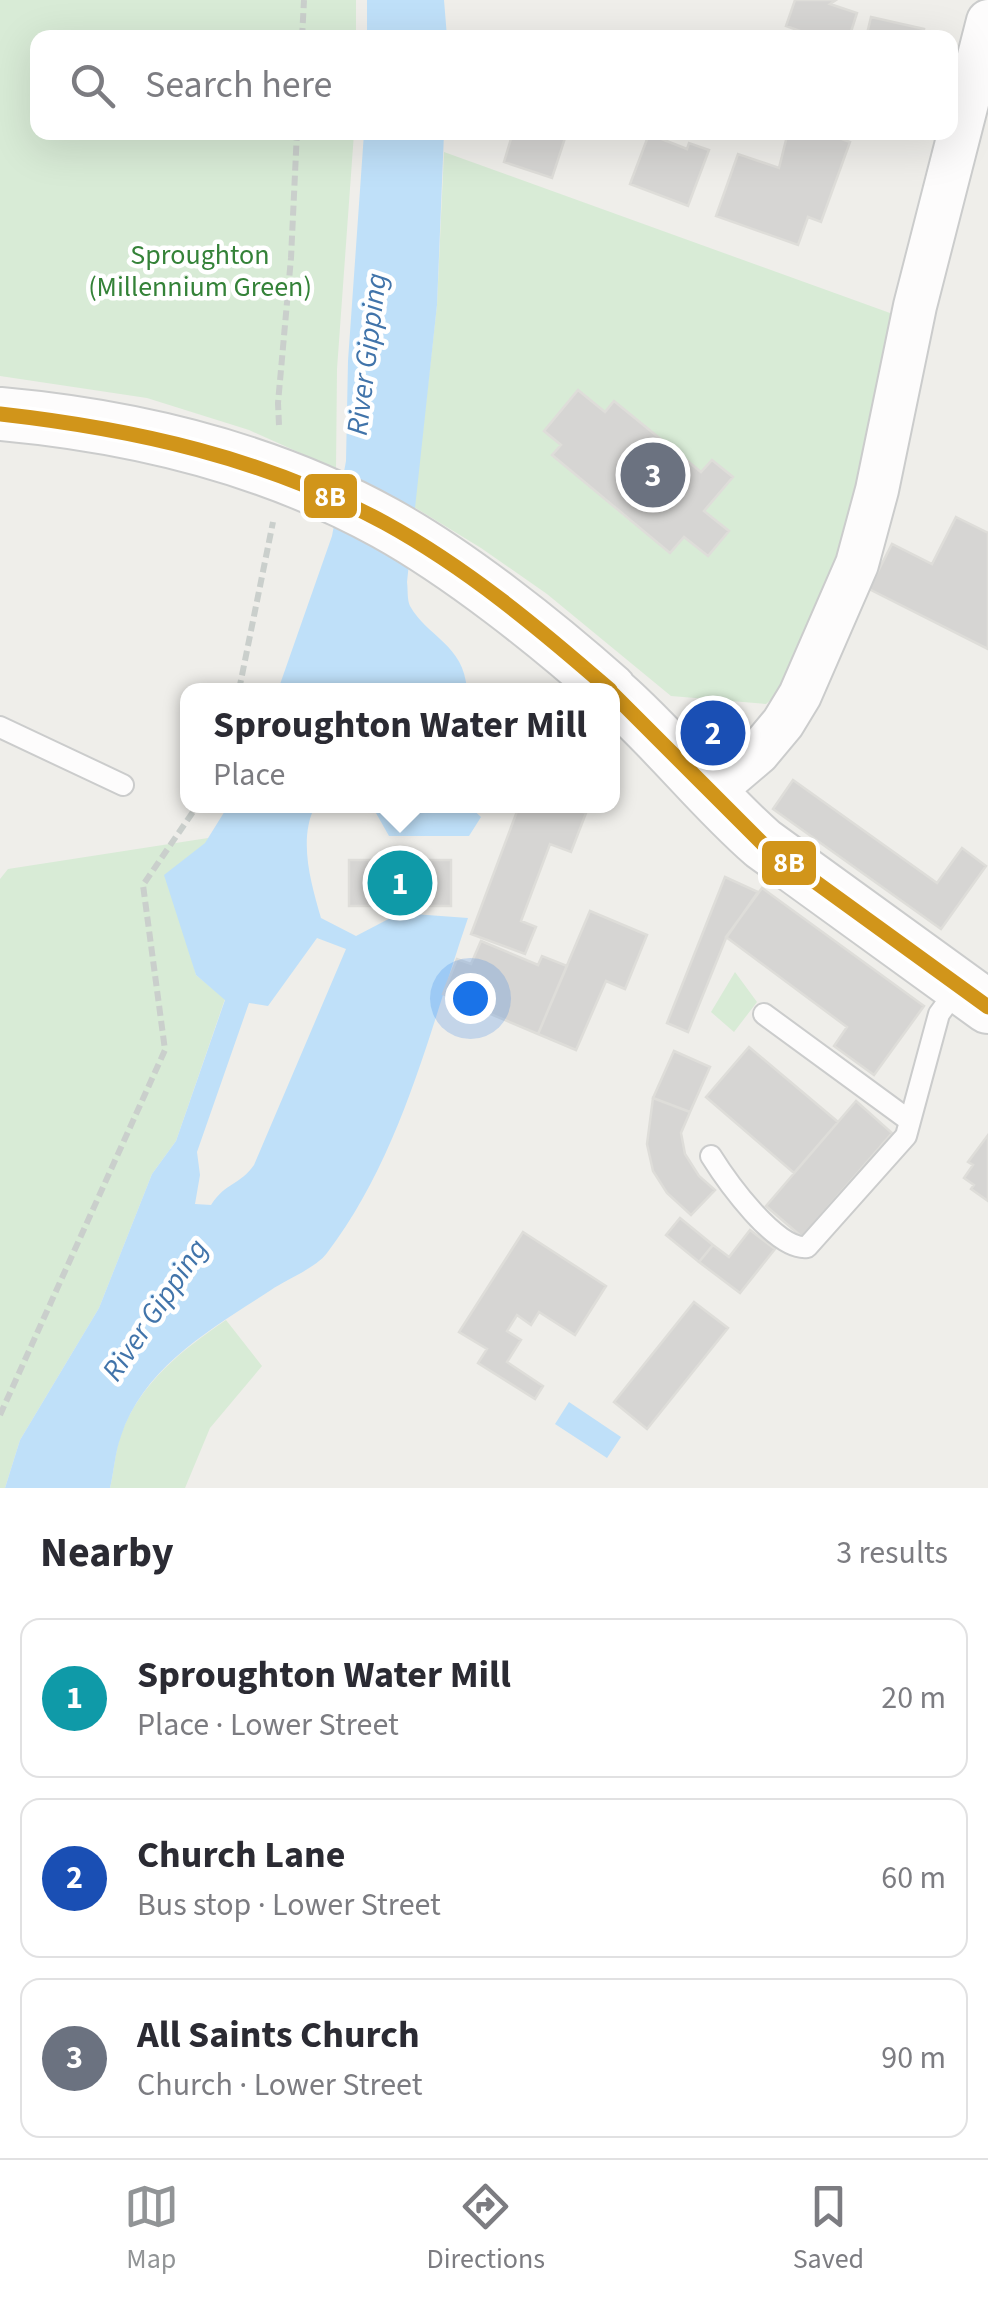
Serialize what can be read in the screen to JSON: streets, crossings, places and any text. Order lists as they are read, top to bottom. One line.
{"water":["River Gipping"],"parks":["Sproughton (Millennium Green)"],"lines":["transit line 8B"],"page":{"search":"Search here","pins":["3","2","1"],"popup":["Sproughton Water Mill","Place"],"heading":["Nearby","3 results"],"list":[{"mark":"1","name":"Sproughton Water Mill","note":"Place · Lower Street","value":"20 m"},{"mark":"2","name":"Church Lane","note":"Bus stop · Lower Street","value":"60 m"},{"mark":"3","name":"All Saints Church","note":"Church · Lower Street","value":"90 m"}],"nav":["Map","Directions","Saved"]}}
